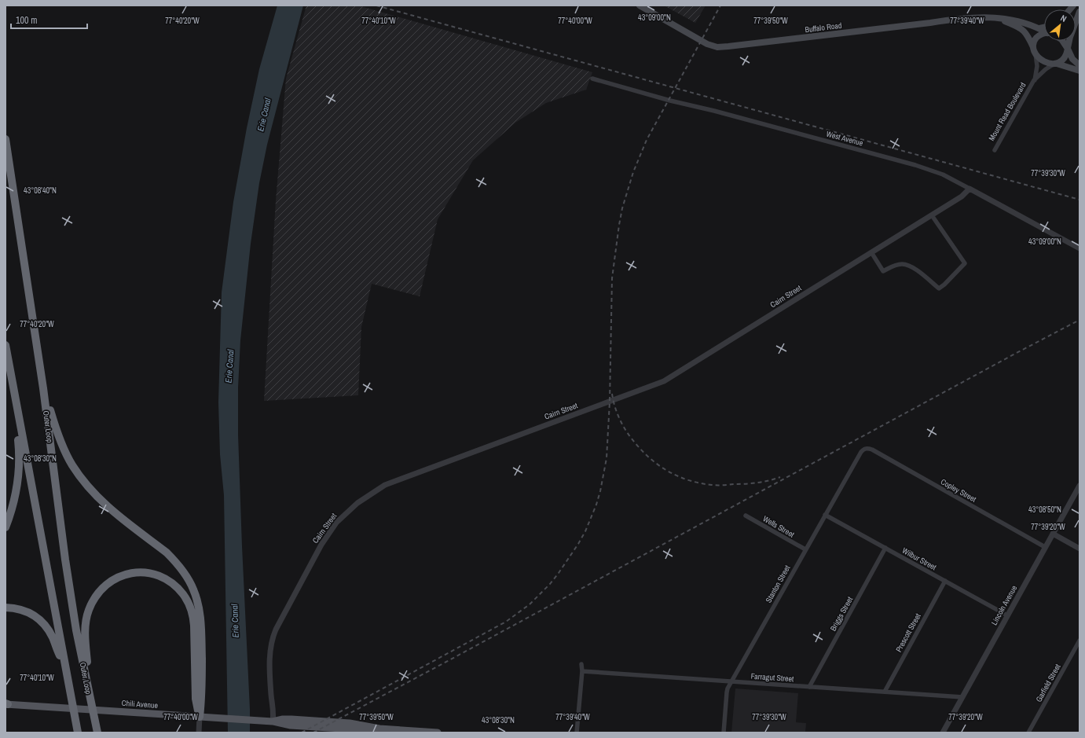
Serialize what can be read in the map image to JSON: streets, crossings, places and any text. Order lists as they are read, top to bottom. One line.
{"streets":{"highway":["Outer Loop"],"main road":["Buffalo Road","Chili Avenue"],"street":["Mount Read Boulevard","West Avenue","Cairn Street","Copley Street","Wells Street","Wilbur Street","Stanton Street","Lincoln Avenue","Briggs Street","Prescott Street","Farragut Street","Garfield Street"]},"crossings":[["West Avenue","Cairn Street"],["Cairn Street","Chili Avenue"],["Copley Street","Stanton Street"],["Copley Street","Lincoln Avenue"],["Wells Street","Stanton Street"],["Wilbur Street","Stanton Street"],["Wilbur Street","Lincoln Avenue"],["Wilbur Street","Briggs Street"],["Wilbur Street","Prescott Street"],["Stanton Street","Farragut Street"],["Lincoln Avenue","Farragut Street"],["Briggs Street","Farragut Street"],["Prescott Street","Farragut Street"]],"water":["Erie Canal"],"scale_bar":"100 m","north":"top right","coordinates":["43°09'00\"N","77°40'20\"W","77°40'10\"W","77°40'00\"W","77°39'50\"W","77°39'40\"W","77°39'30\"W","43°08'40\"N","43°08'30\"N","43°08'50\"N","77°39'20\"W"]}
